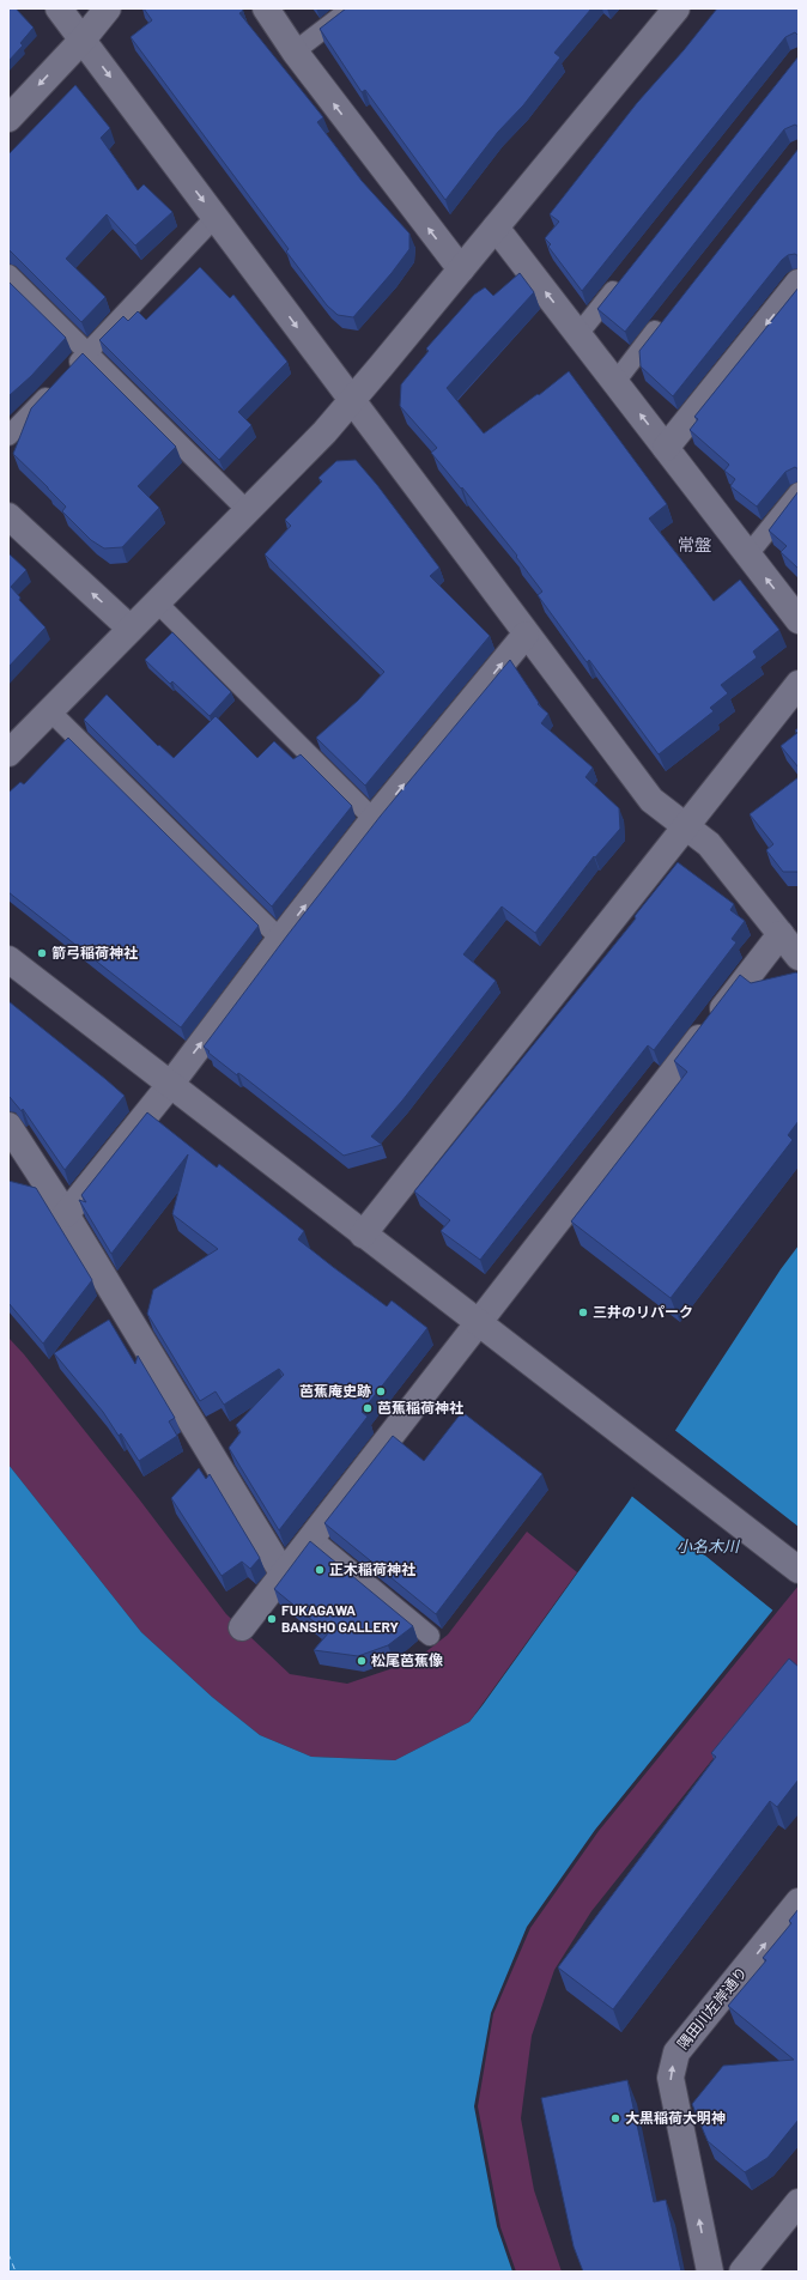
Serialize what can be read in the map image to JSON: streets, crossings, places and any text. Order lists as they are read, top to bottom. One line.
{"streets":{"street":["隅田川左岸通り"]},"one_way":["隅田川左岸通り"],"districts":["常盤"],"water":["小名木川"],"places":["箭弓稲荷神社","三井のリパーク","芭蕉庵史跡","芭蕉稲荷神社","正木稲荷神社","FUKAGAWA BANSHO GALLERY","松尾芭蕉像","大黒稲荷大明神"]}
